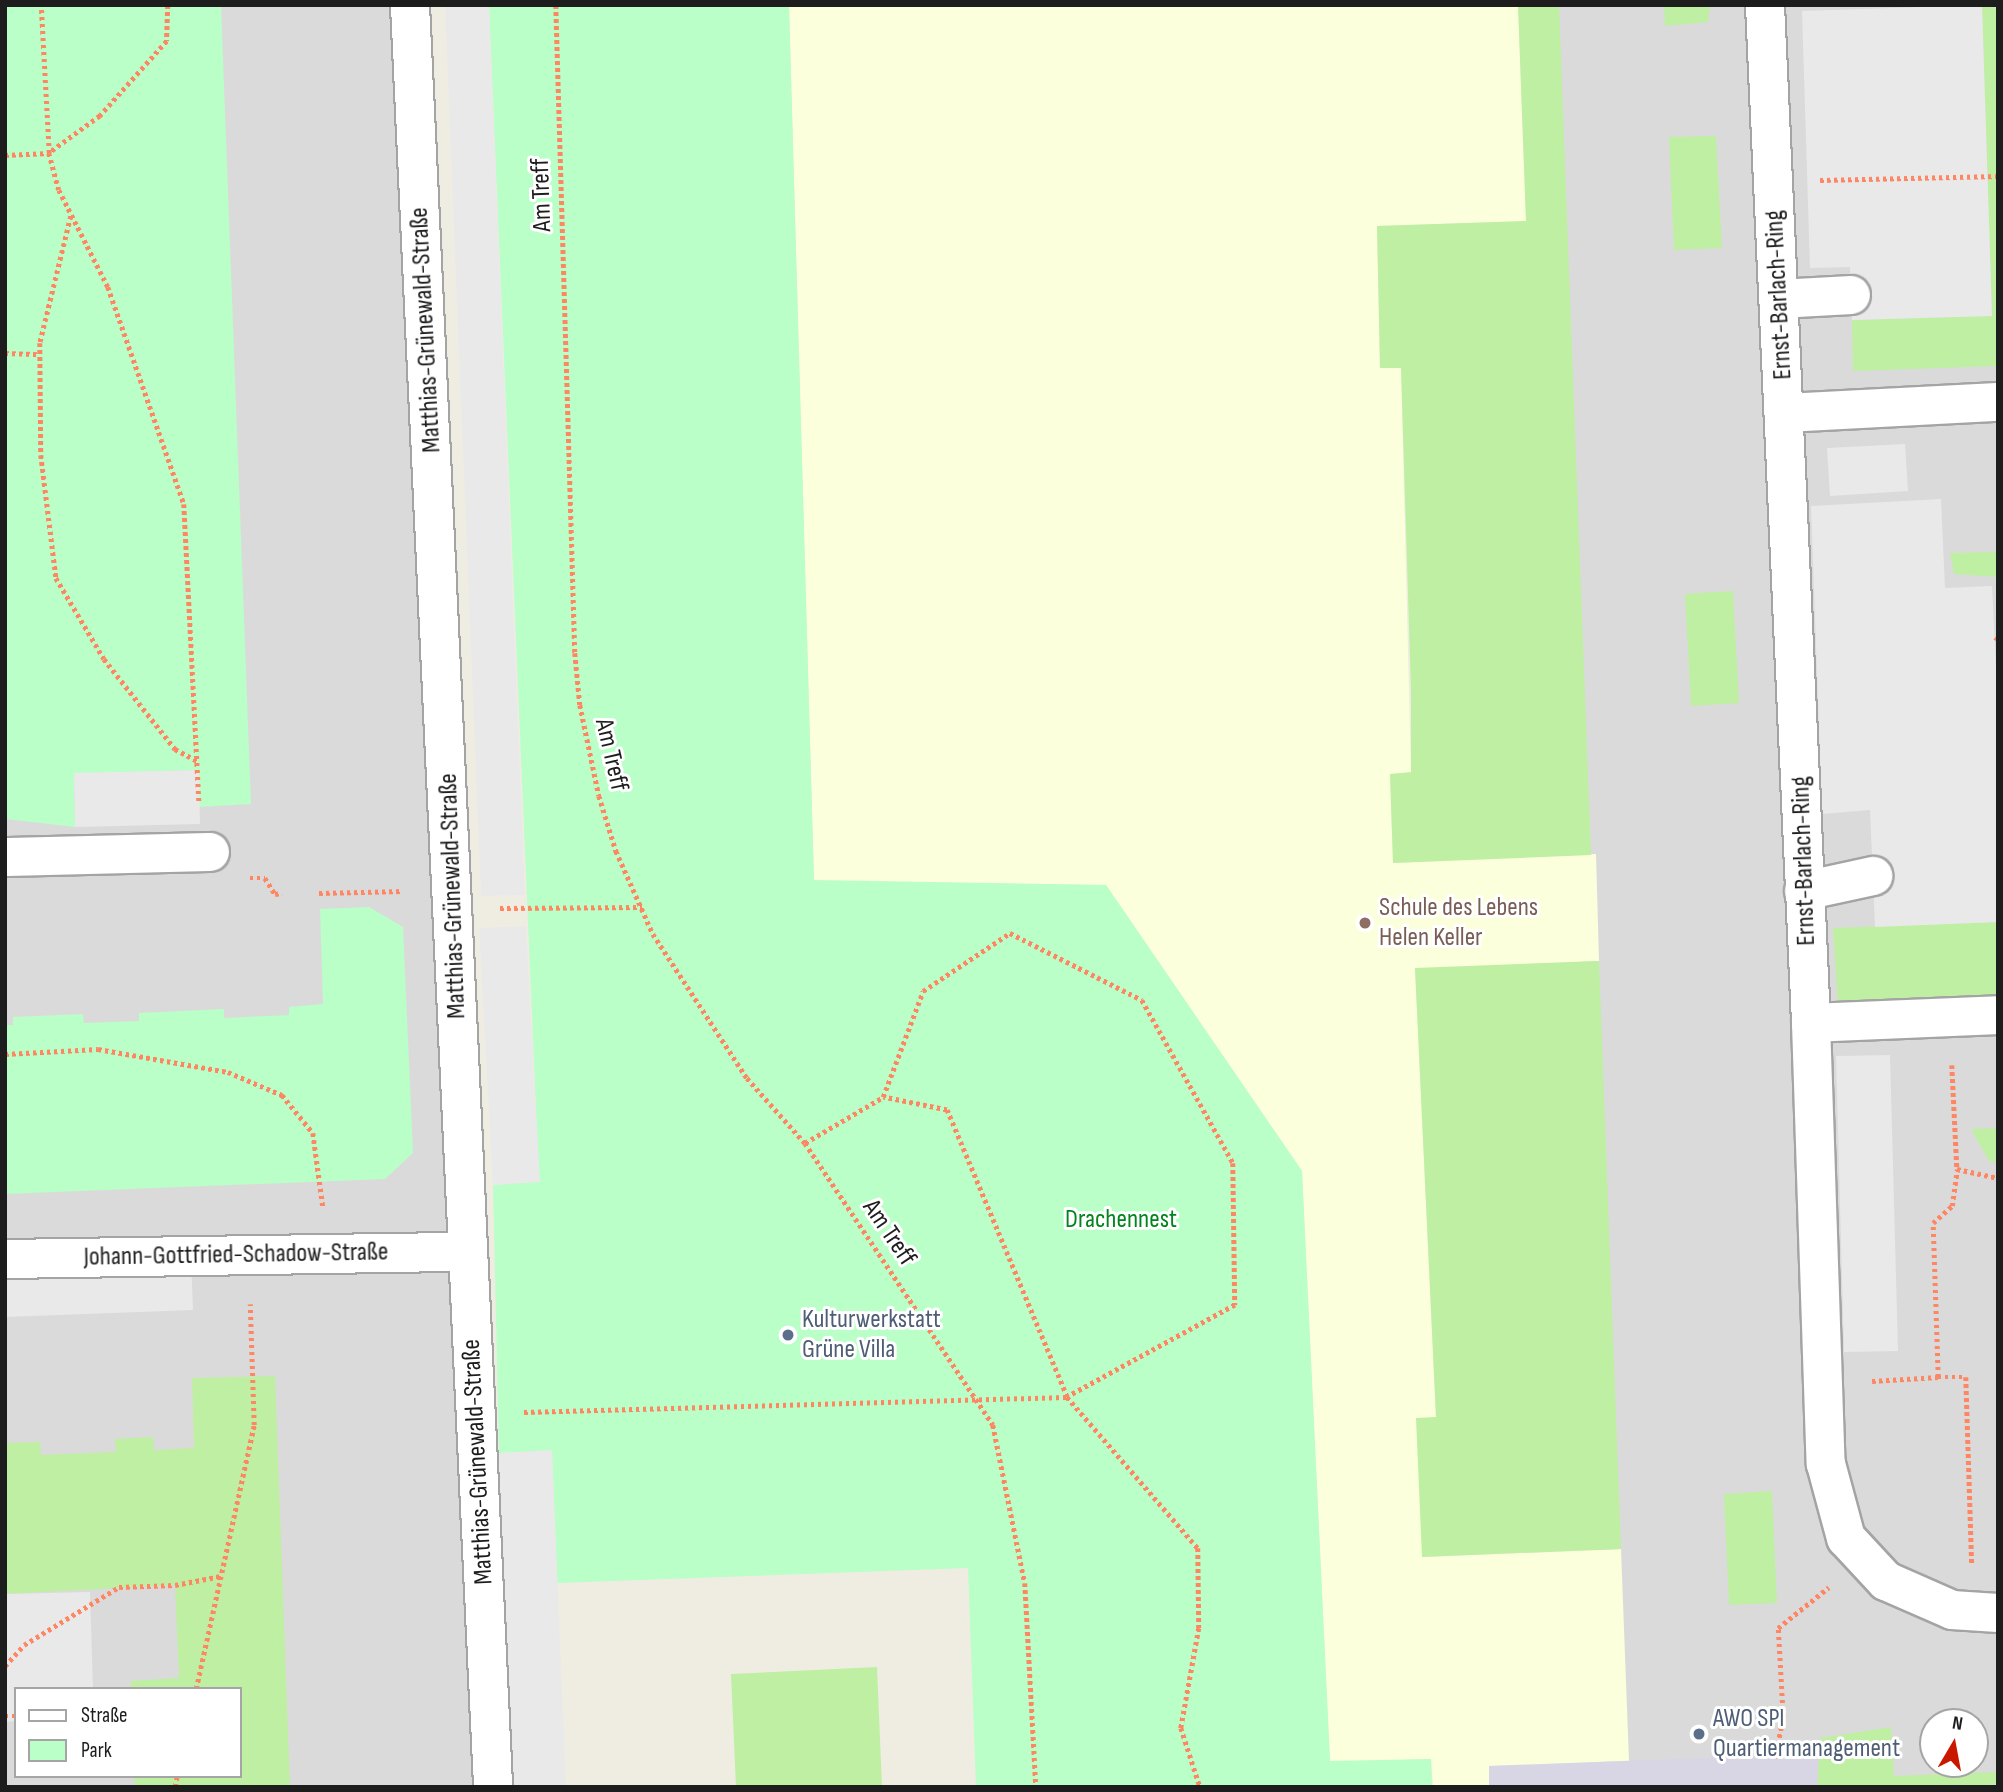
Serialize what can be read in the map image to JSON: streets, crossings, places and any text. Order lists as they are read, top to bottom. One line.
{"streets":{"street":["Ernst-Barlach-Ring","Matthias-Grünewald-Straße","Johann-Gottfried-Schadow-Straße"],"path":["Am Treff"]},"crossings":[["Matthias-Grünewald-Straße","Johann-Gottfried-Schadow-Straße"]],"parks":["Drachennest"],"places":["Schule des Lebens Helen Keller","Kulturwerkstatt Grüne Villa","AWO SPI Quartiermanagement"],"legend":["Straße","Park"],"north":"top"}
